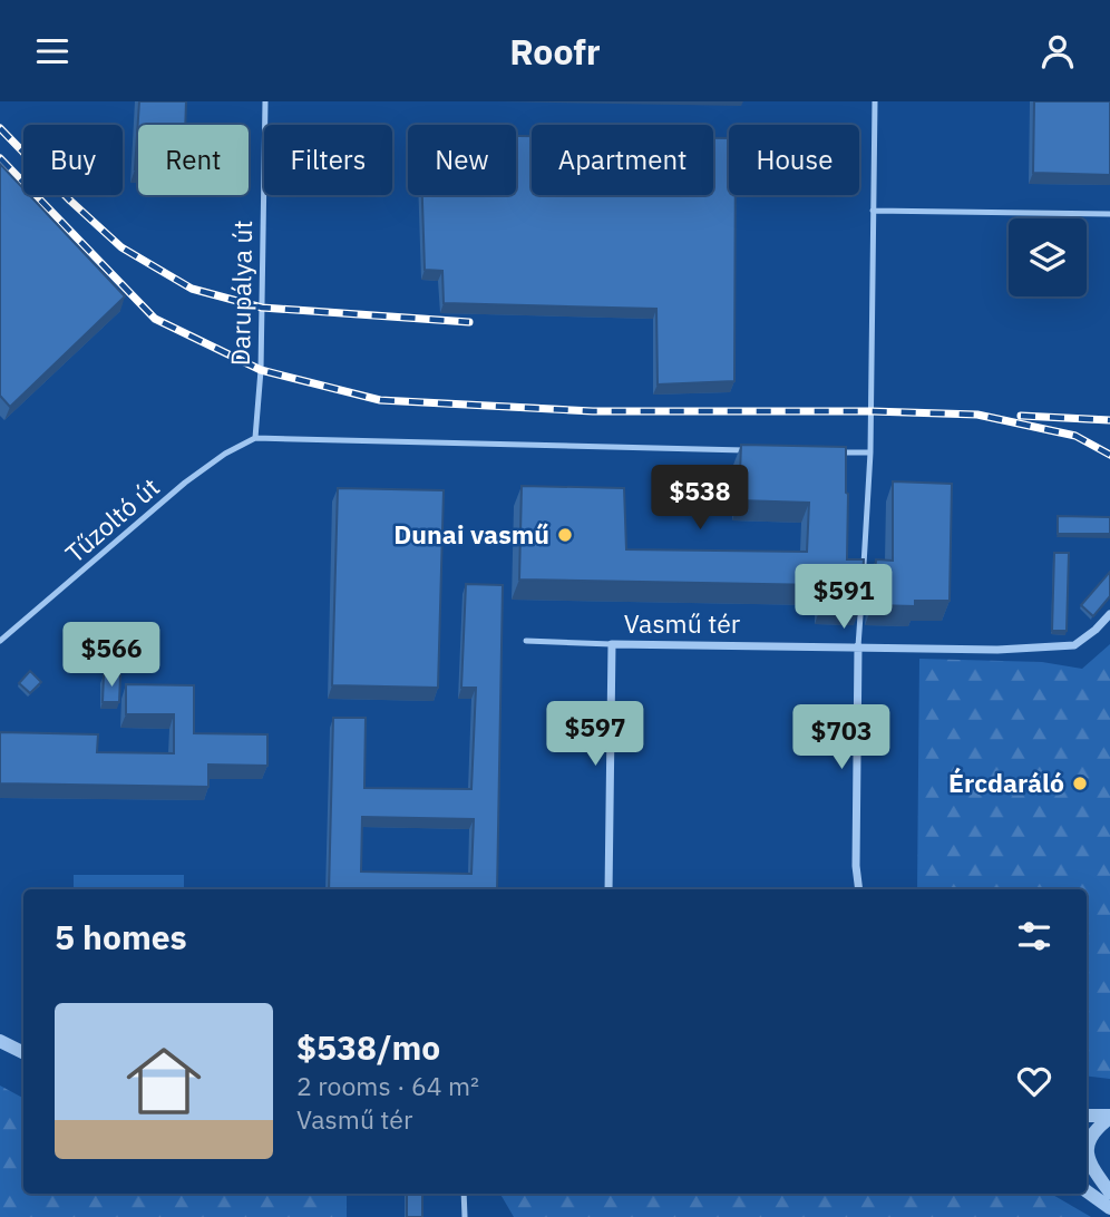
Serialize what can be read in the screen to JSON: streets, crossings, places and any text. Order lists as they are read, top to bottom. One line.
{"streets":{"street":["Vasmű tér"],"lane":["Darupálya út","Tűzoltó út"]},"crossings":[["Darupálya út","Tűzoltó út"]],"places":["Dunai vasmű","Ércdaráló"],"page":{"header":"Roofr","chip":["Buy","Rent","Filters","New","Apartment","House"],"price":["$538","$591","$566","$597","$703"],"heading":"5 homes","list":[{"name":"$538/mo","note":"2 rooms · 64 m² · Vasmű tér"}]}}
